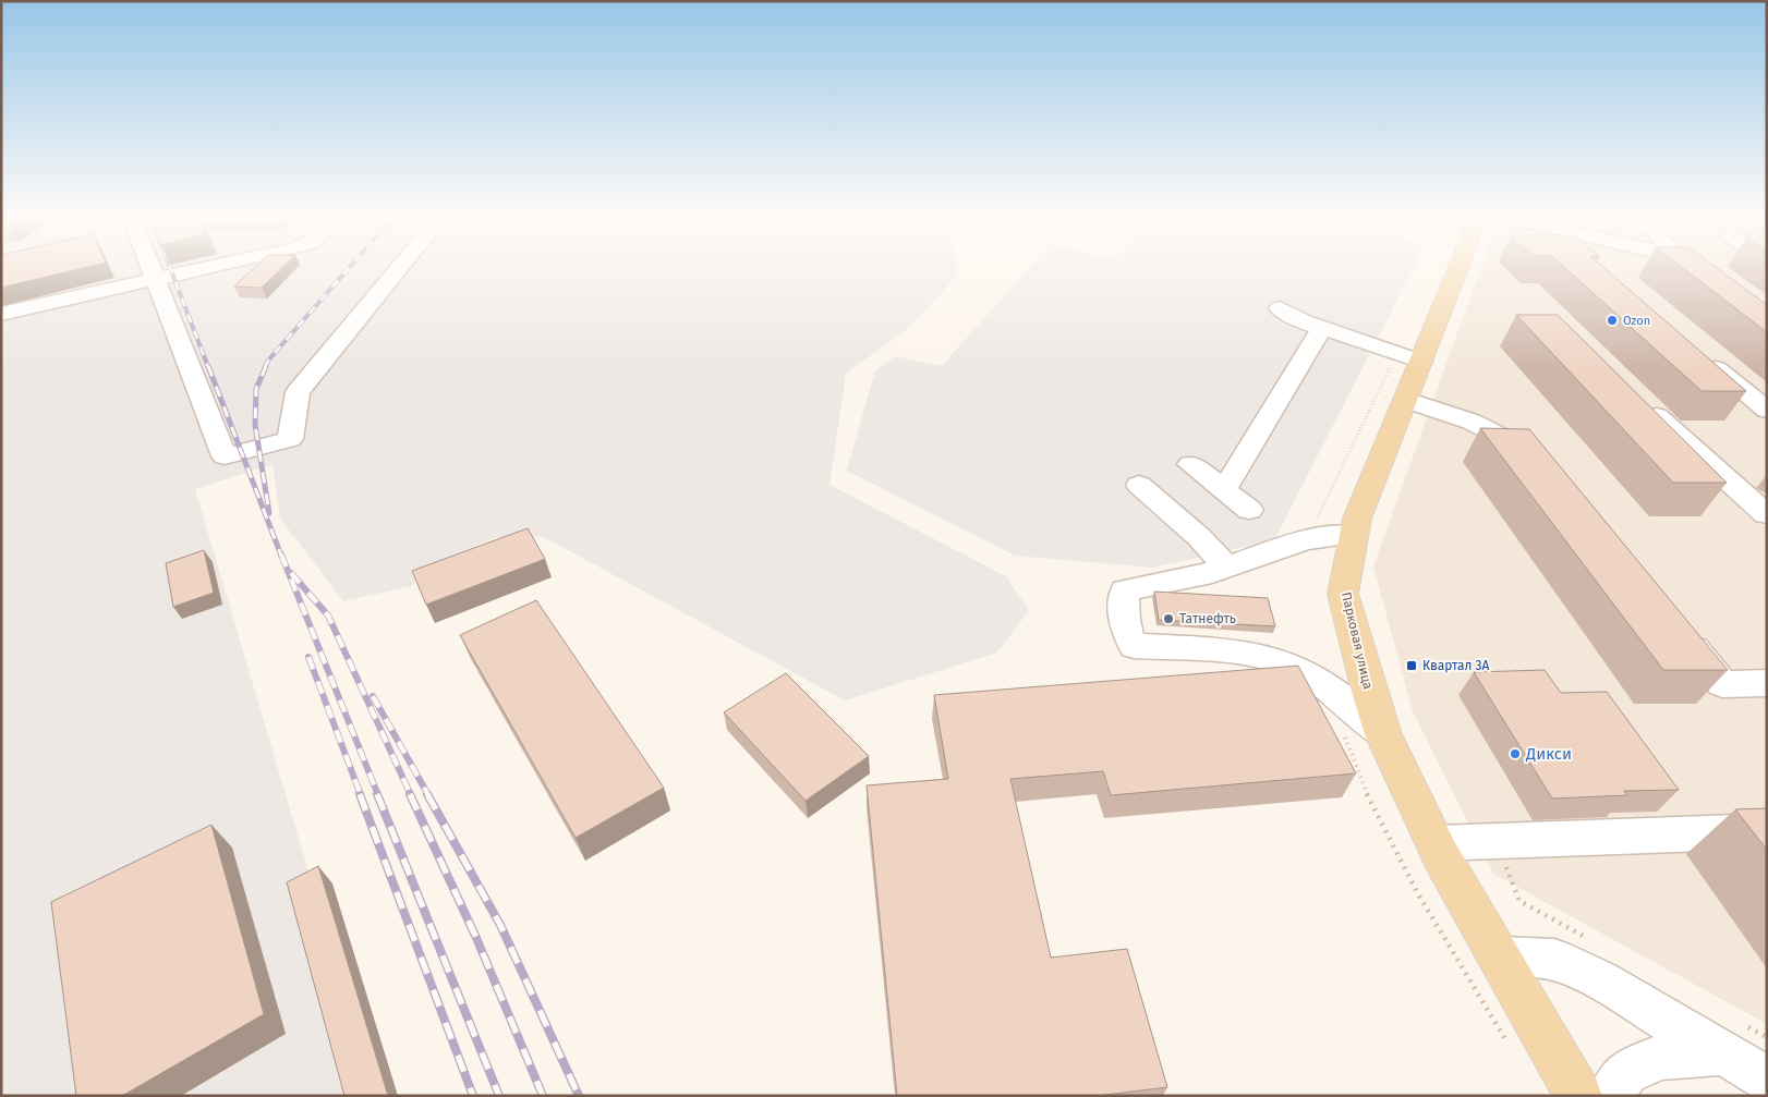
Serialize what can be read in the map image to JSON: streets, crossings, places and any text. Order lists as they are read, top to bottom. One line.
{"streets":{"main road":["Парковая улица"]},"places":{"other":["Ozon","Татнефть","Дикси"],"transit":["Квартал 3А"]}}
